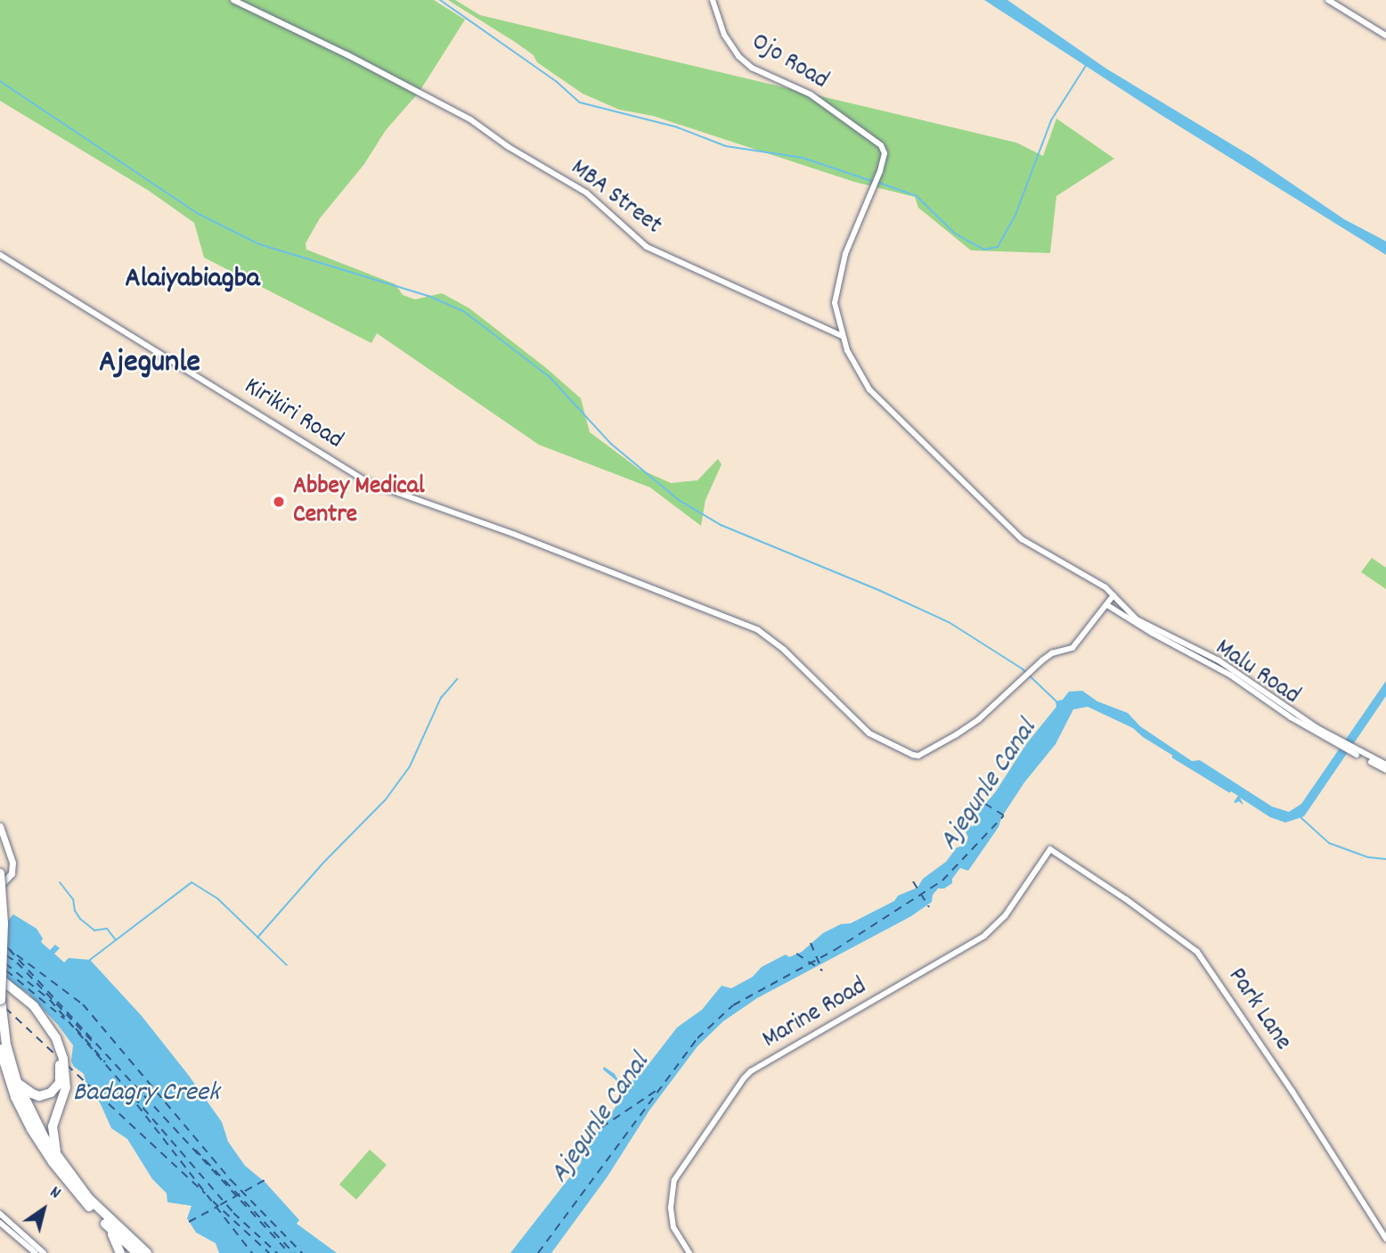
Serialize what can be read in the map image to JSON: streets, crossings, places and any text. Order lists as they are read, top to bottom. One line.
{"streets":{"street":["Ojo Road","MBA Street","Kirikiri Road","Malu Road","Park Lane","Marine Road"]},"crossings":[["Ojo Road","Malu Road"],["MBA Street","Malu Road"],["Kirikiri Road","Malu Road"],["Park Lane","Marine Road"]],"districts":["Alaiyabiagba","Ajegunle"],"water":["Ajegunle Canal","Badagry Creek"],"places":["Abbey Medical Centre"],"north":"top right"}
